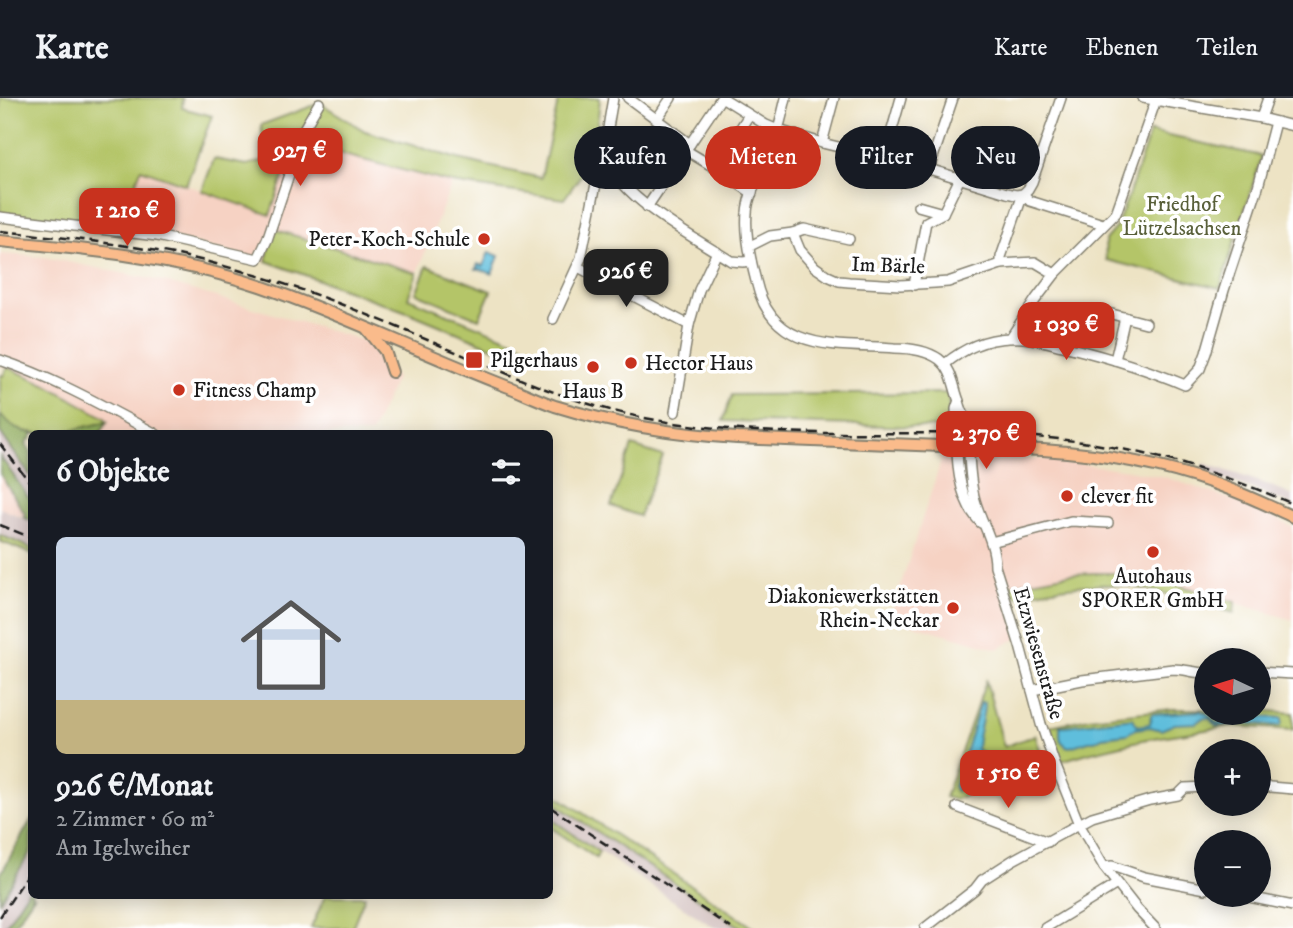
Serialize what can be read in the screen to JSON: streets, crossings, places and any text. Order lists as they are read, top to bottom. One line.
{"streets":{"street":["Im Bärle","Etzwiesenstraße"]},"parks":["Friedhof Lützelsachsen"],"places":{"other":["Peter-Koch-Schule","Hector Haus","Haus B","Fitness Champ","clever fit","Autohaus SPORER GmbH","Diakoniewerkstätten Rhein-Neckar"],"transit":["Pilgerhaus"]},"north":"left","page":{"header":"Karte","nav":["Karte","Ebenen","Teilen"],"chip":["Kaufen","Mieten","Filter","Neu"],"price":["927 €","1 210 €","926 €","1 030 €","2 370 €","1 510 €"],"heading":"6 Objekte","list":[{"name":"926 €/Monat","note":"2 Zimmer · 60 m² · Am Igelweiher"}],"map_buttons":["+","−"]}}
